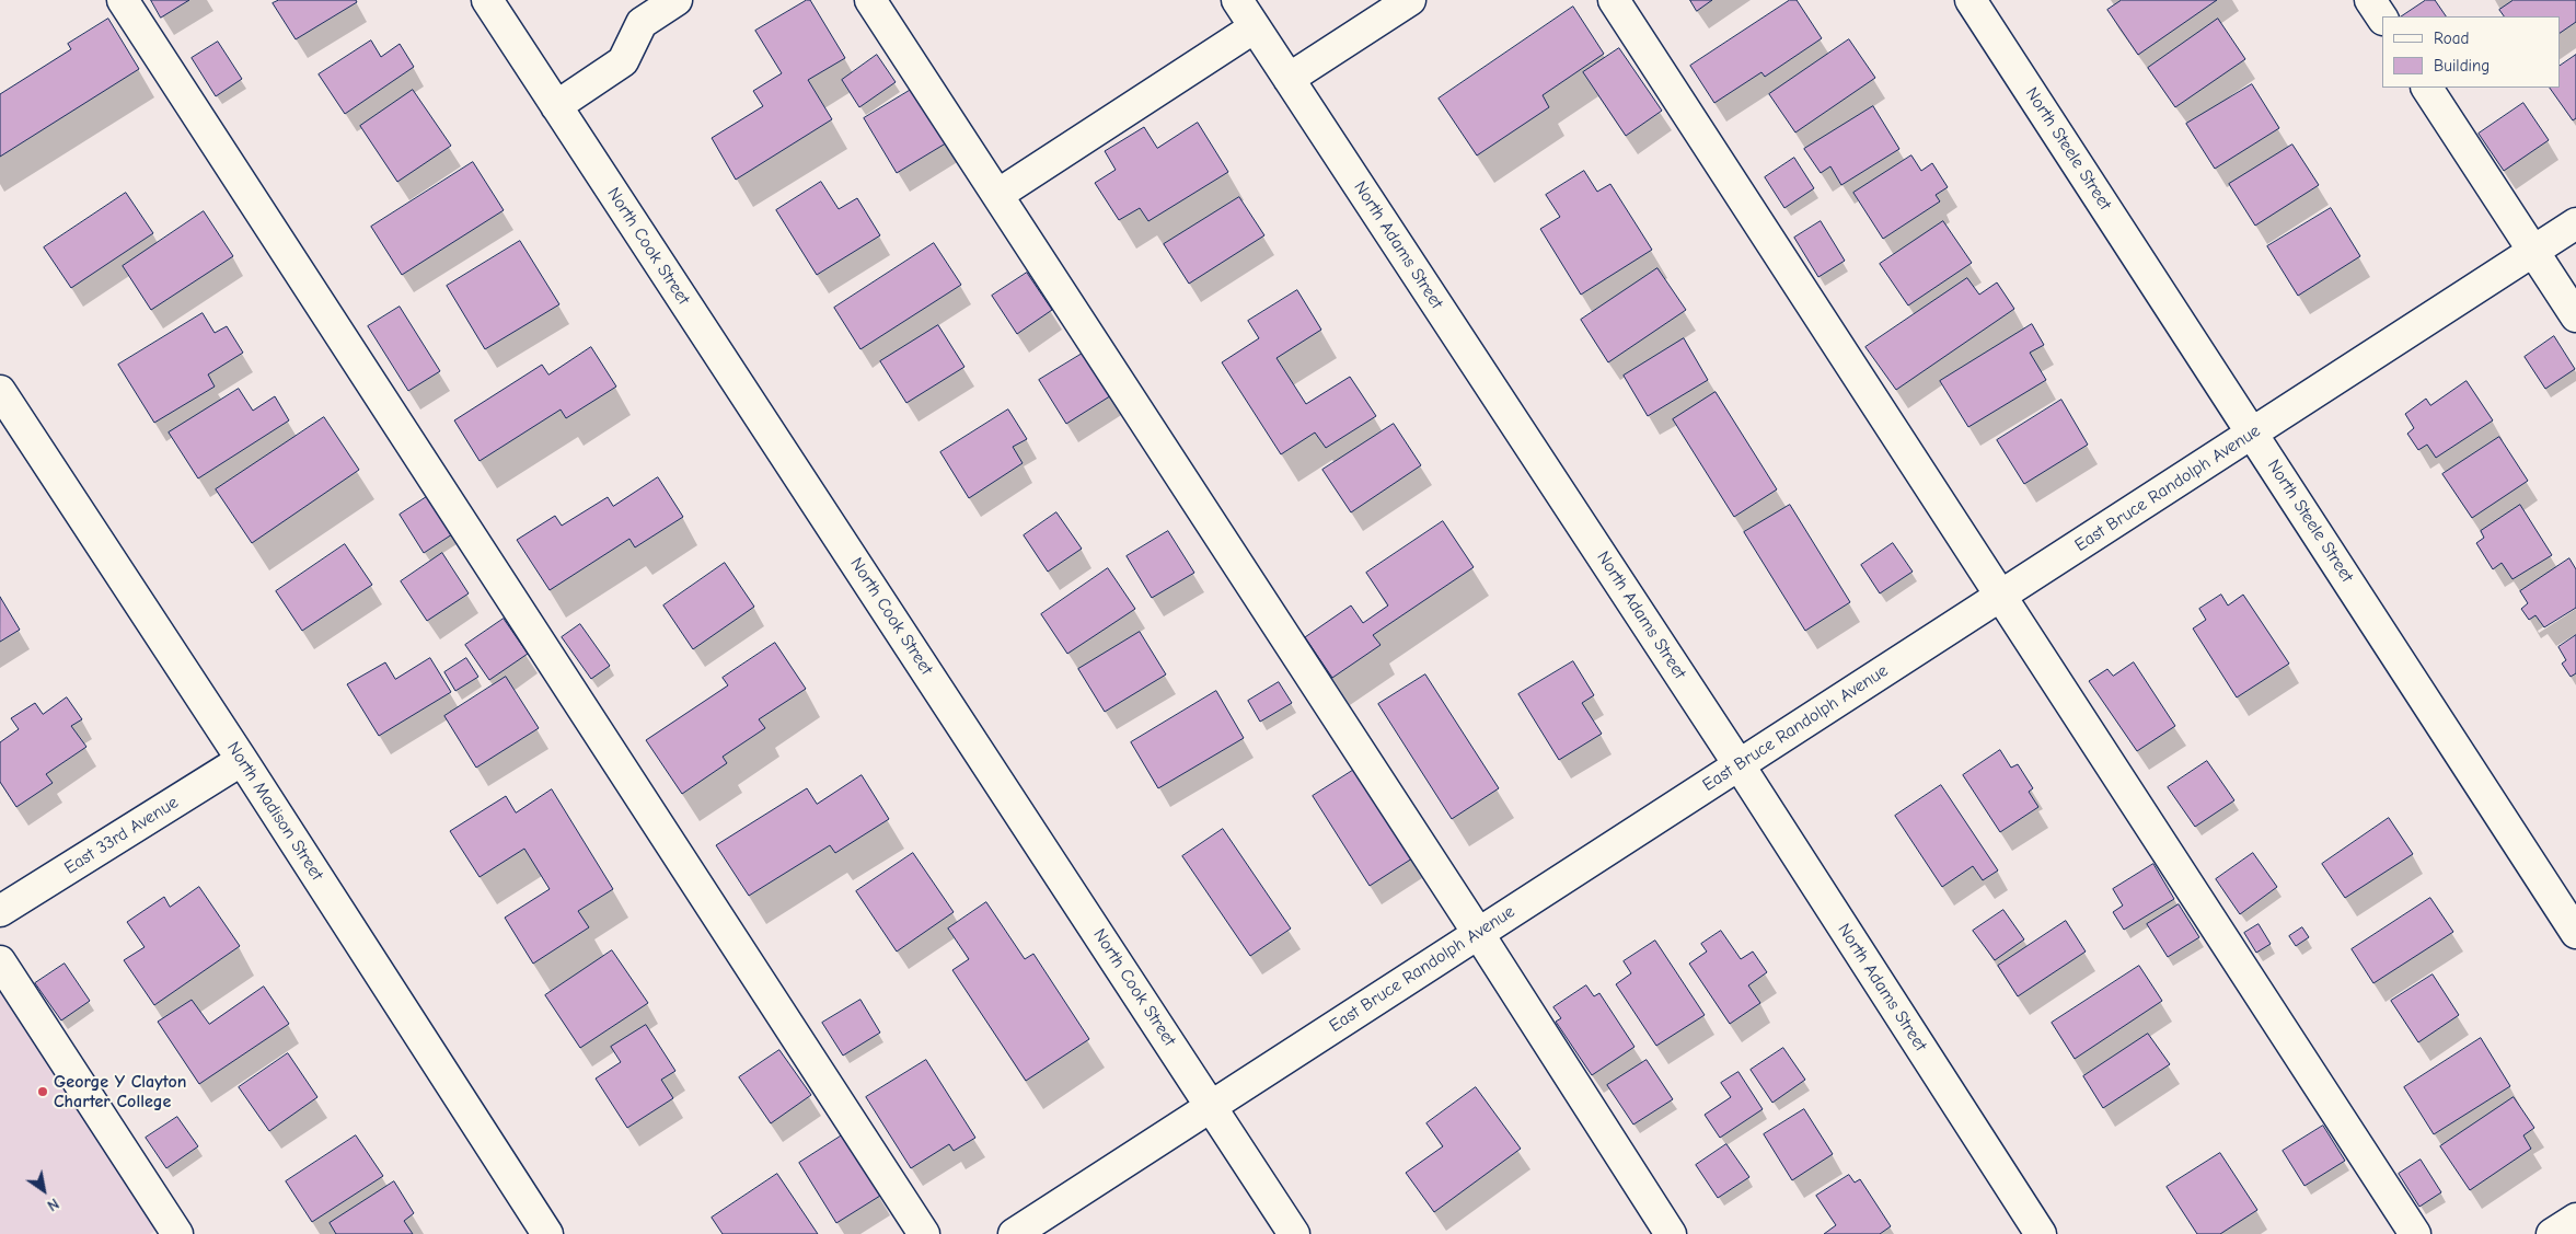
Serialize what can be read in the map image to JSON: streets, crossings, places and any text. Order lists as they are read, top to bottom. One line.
{"streets":{"street":["North Steele Street","North Adams Street","North Cook Street","East Bruce Randolph Avenue","North Madison Street","East 33rd Avenue"]},"crossings":[["North Steele Street","East Bruce Randolph Avenue"],["North Adams Street","East Bruce Randolph Avenue"],["North Cook Street","East Bruce Randolph Avenue"],["North Madison Street","East 33rd Avenue"]],"places":["George Y Clayton Charter College"],"legend":["Road","Building"],"north":"bottom right"}
